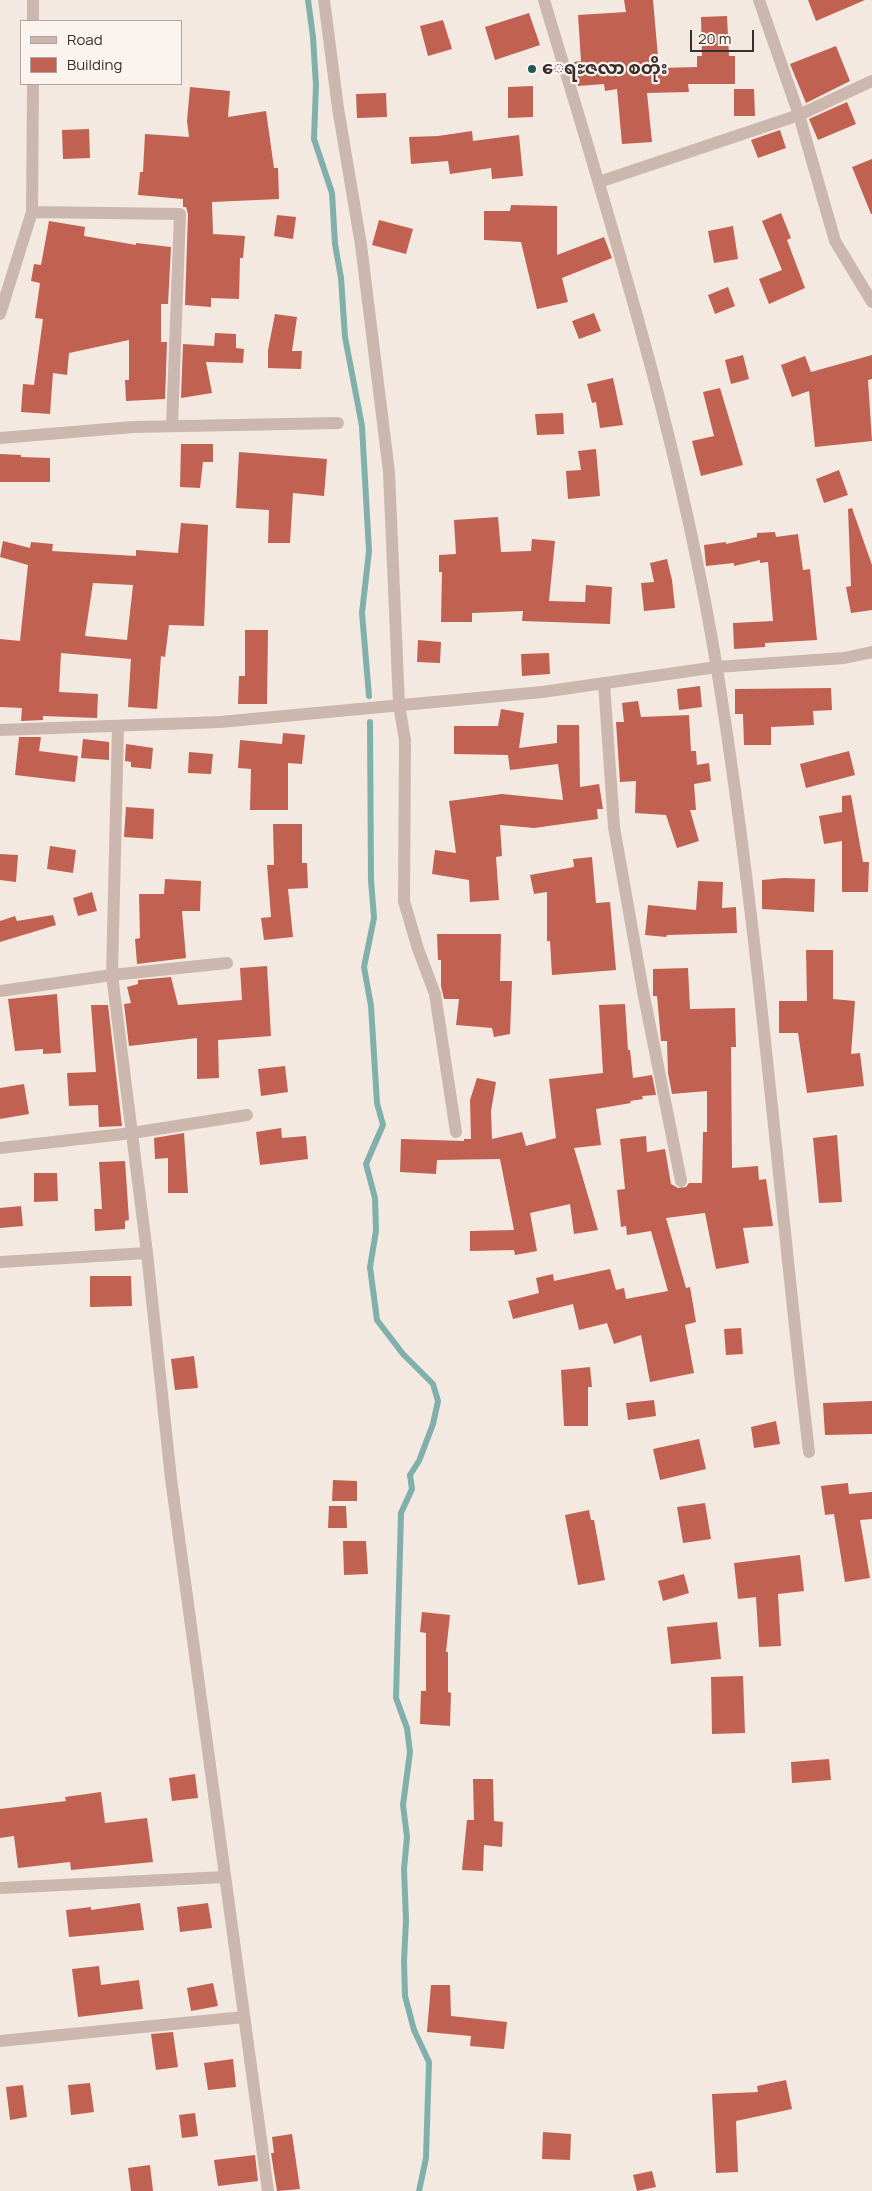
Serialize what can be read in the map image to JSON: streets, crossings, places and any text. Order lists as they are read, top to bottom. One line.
{"places":["ေရႊဇလာ စတိုး"],"legend":["Road","Building"],"scale_bar":"20 m"}
